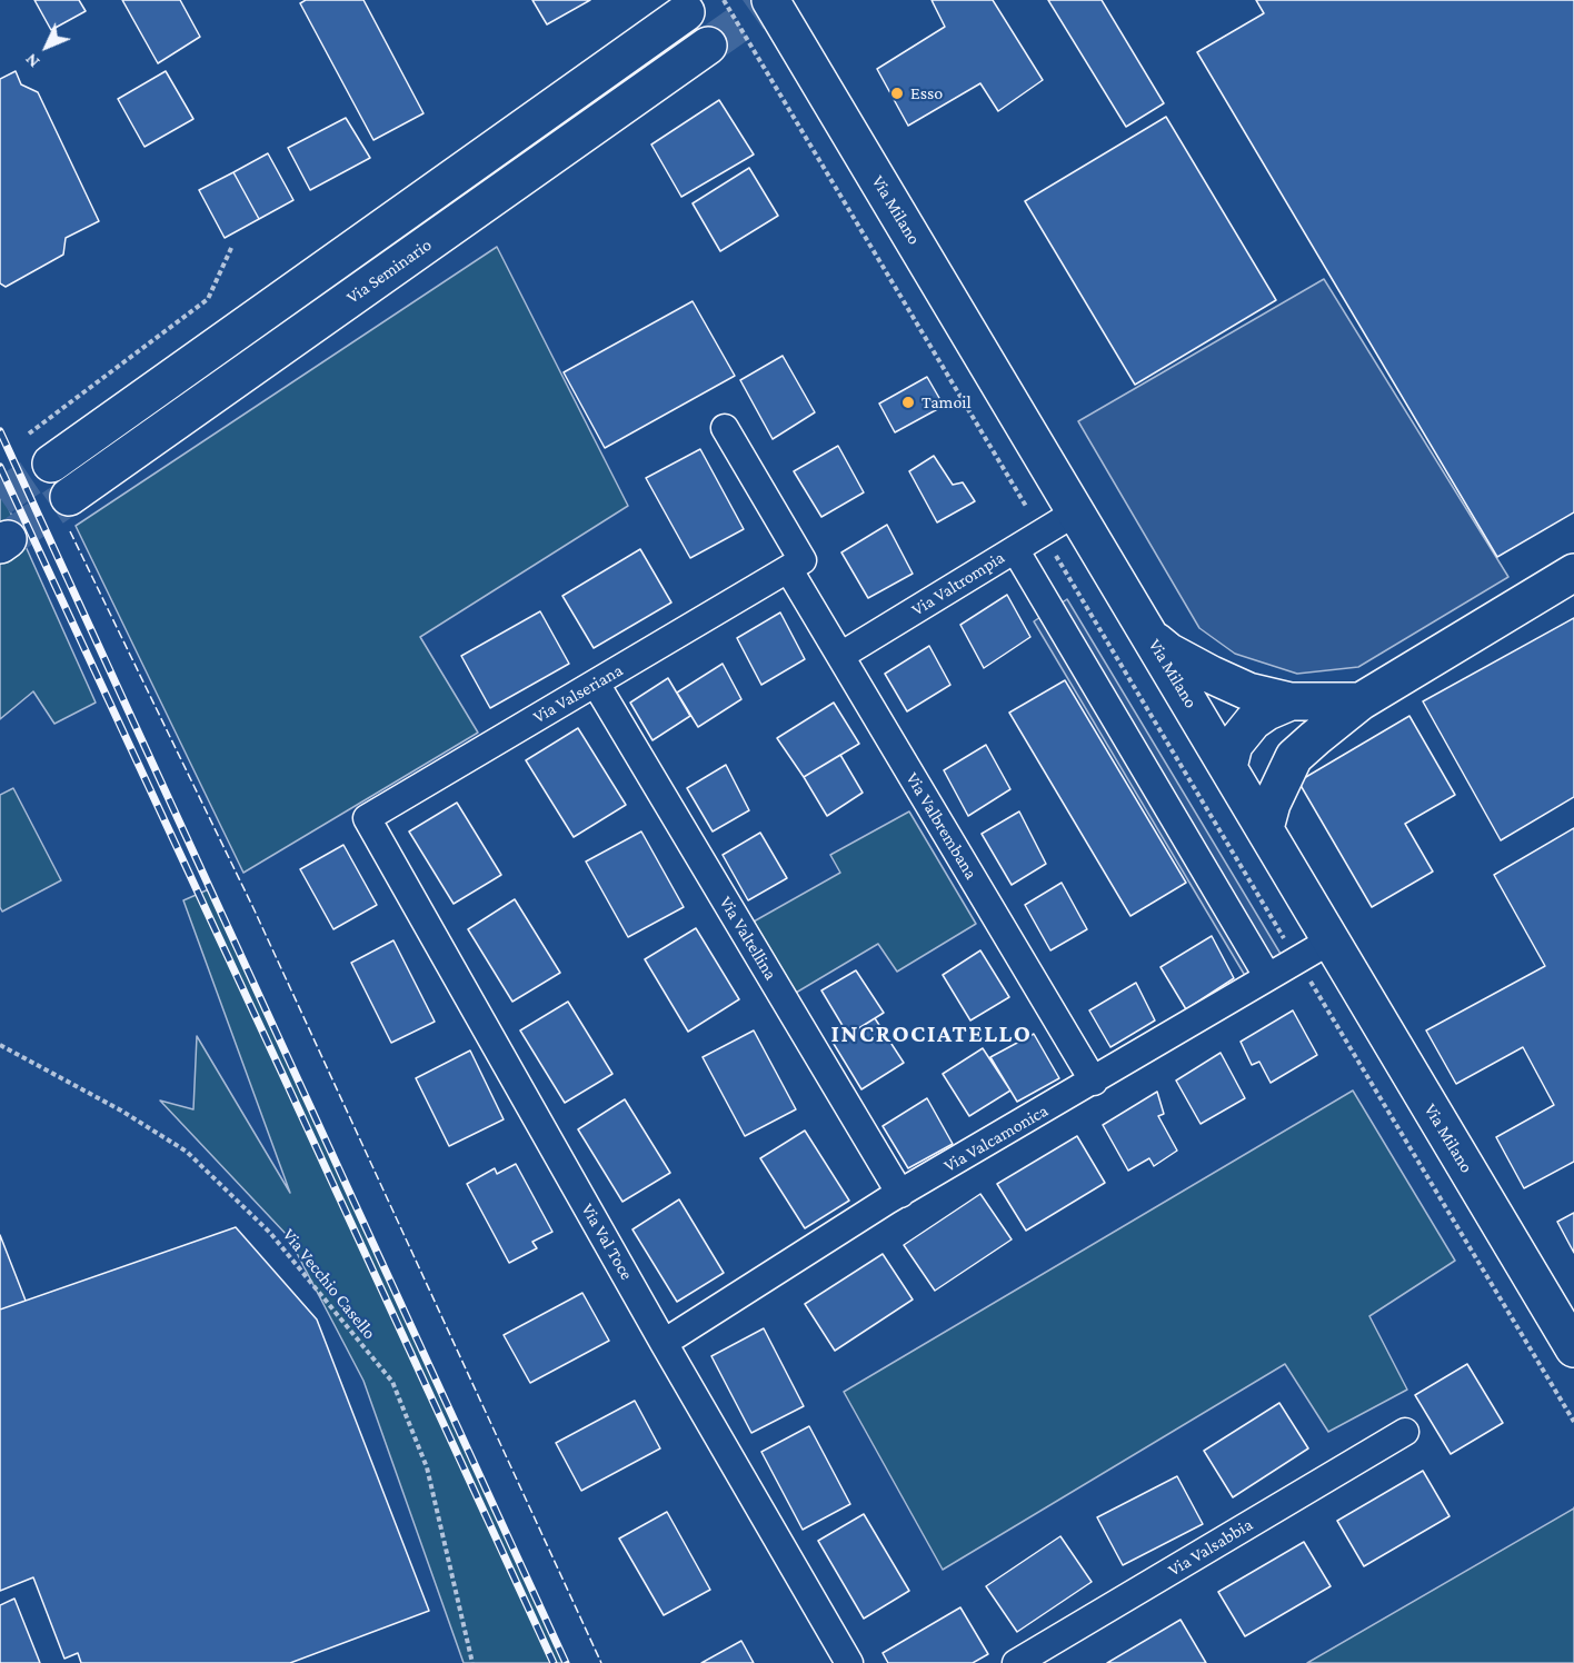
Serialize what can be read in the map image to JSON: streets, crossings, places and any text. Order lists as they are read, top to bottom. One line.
{"streets":{"main road":["Via Milano","Via Seminario"],"street":["Via Valtrompia","Via Valseriana","Via Valbrembana","Via Valtellina","Via Valcamonica","Via Val Toce","Via Valsabbia"],"path":["Via Vecchio Casello"]},"crossings":[["Via Milano","Via Valtrompia"],["Via Milano","Via Valcamonica"],["Via Valtrompia","Via Valbrembana"],["Via Valseriana","Via Valbrembana"],["Via Valseriana","Via Valtellina"],["Via Valseriana","Via Val Toce"],["Via Valbrembana","Via Valcamonica"],["Via Valtellina","Via Valcamonica"],["Via Valcamonica","Via Val Toce"]],"districts":["INCROCIATELLO"],"places":["Esso","Tamoil"],"north":"bottom left"}
